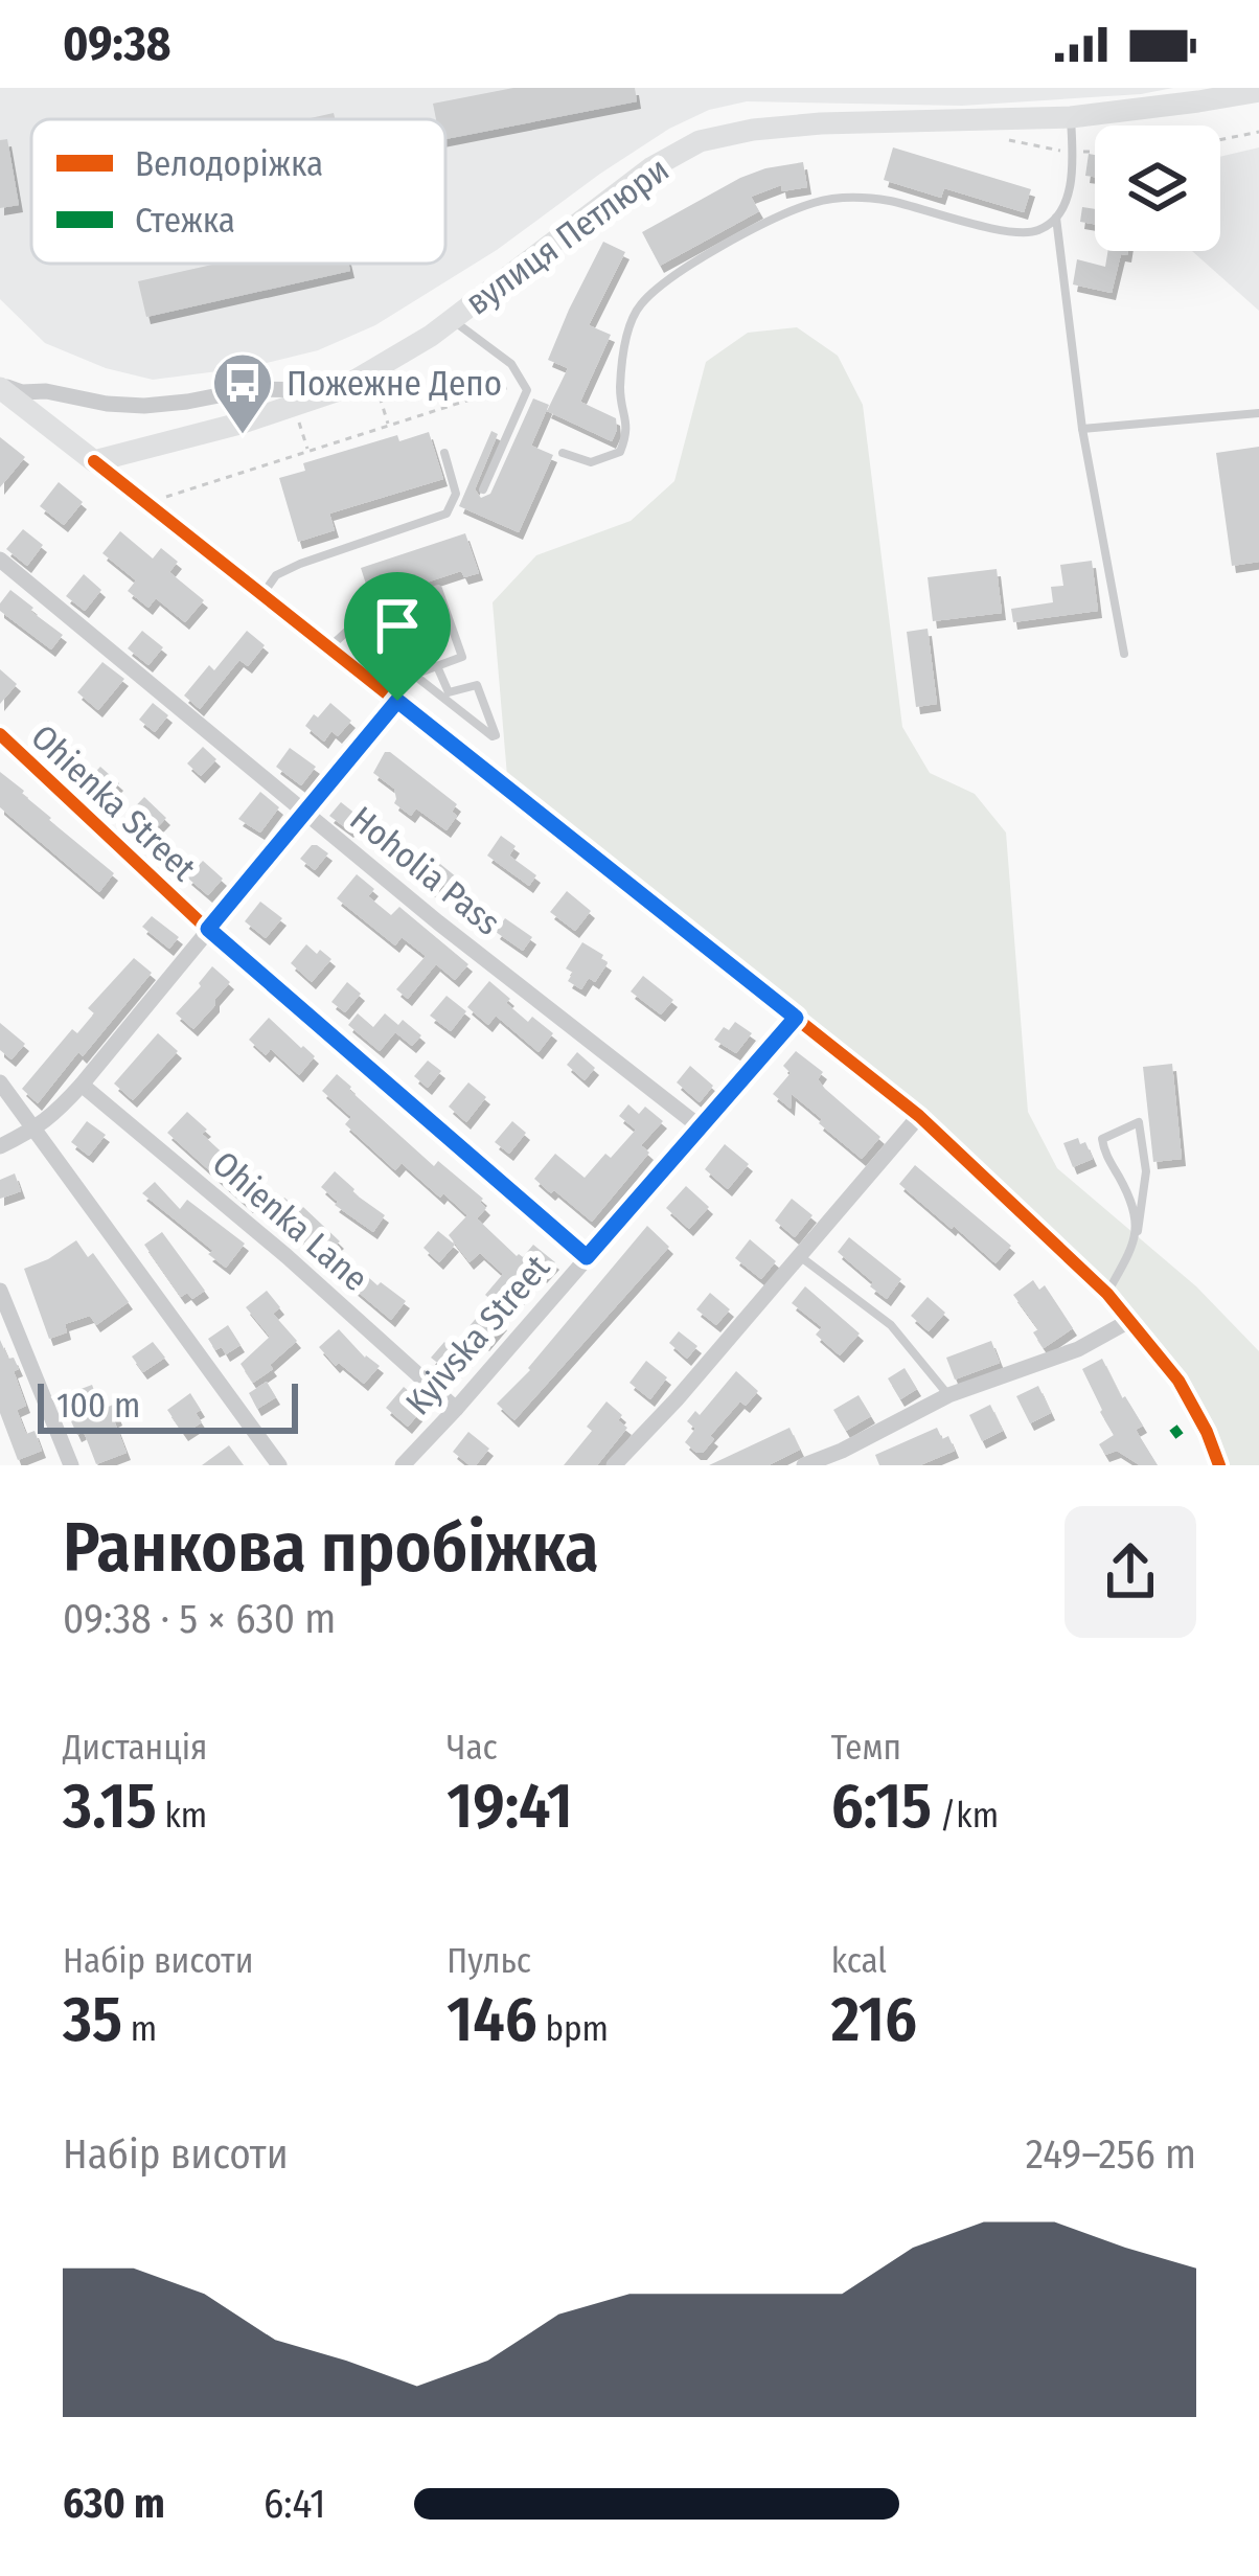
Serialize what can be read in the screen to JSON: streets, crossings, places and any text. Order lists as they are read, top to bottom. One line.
{"streets":{"main road":["вулиця Петлюри"],"street":["Ohienka Street","Hoholia Pass","Ohienka Lane","Kyivska Street"]},"crossings":[["Ohienka Street","Kyivska Street"],["Hoholia Pass","Kyivska Street"],["Ohienka Lane","Kyivska Street"]],"places":{"bus stop":["Пожежне Депо"]},"legend":["Велодоріжка","Стежка"],"scale_bar":"100 m","page":{"status":"09:38","scale":"100 m","heading":["Ранкова пробіжка","09:38 · 5 × 630 m"],"stats":[["Дистанція","3.15 km"],["Час","19:41"],["Темп","6:15 /km"],["Набір висоти","35 m"],["Пульс","146 bpm"],["kcal","216"]],"chart":["Набір висоти","249–256 m"],"list":[{"name":"630 m","note":"6:41"}]}}
